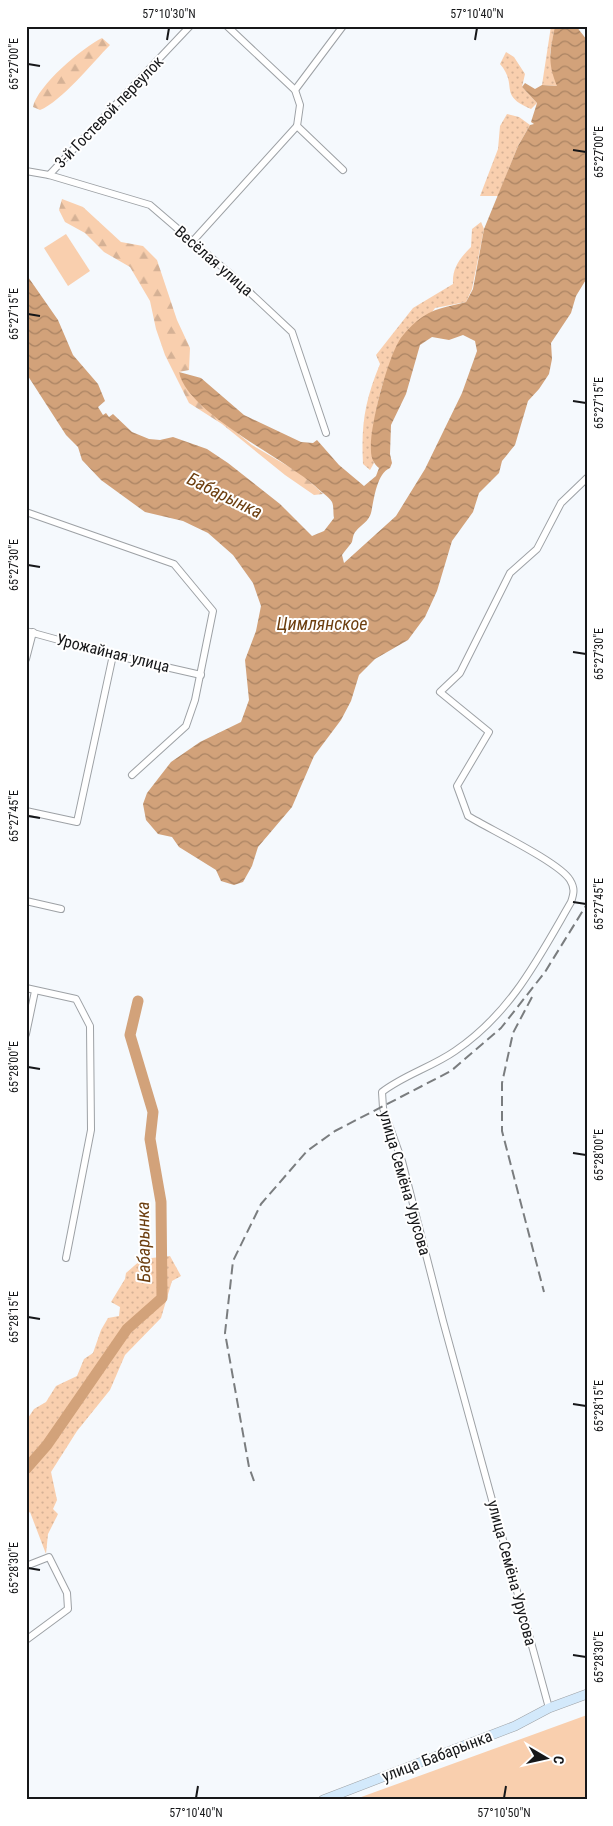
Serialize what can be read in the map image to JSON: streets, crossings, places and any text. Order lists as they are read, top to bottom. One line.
{"streets":{"street":["3-й Гостевой переулок","Весёлая улица","Урожайная улица","улица Семёна Урусова","улица Бабарынка"]},"crossings":[["3-й Гостевой переулок","Весёлая улица"],["улица Семёна Урусова","улица Бабарынка"]],"water":["Бабарынка","Цимлянское"],"north":"right","coordinates":["57°10'30\"N","57°10'40\"N","65°27'00\"E","65°27'15\"E","65°27'30\"E","65°27'45\"E","65°28'00\"E","65°28'15\"E","65°28'30\"E","57°10'50\"N"]}
